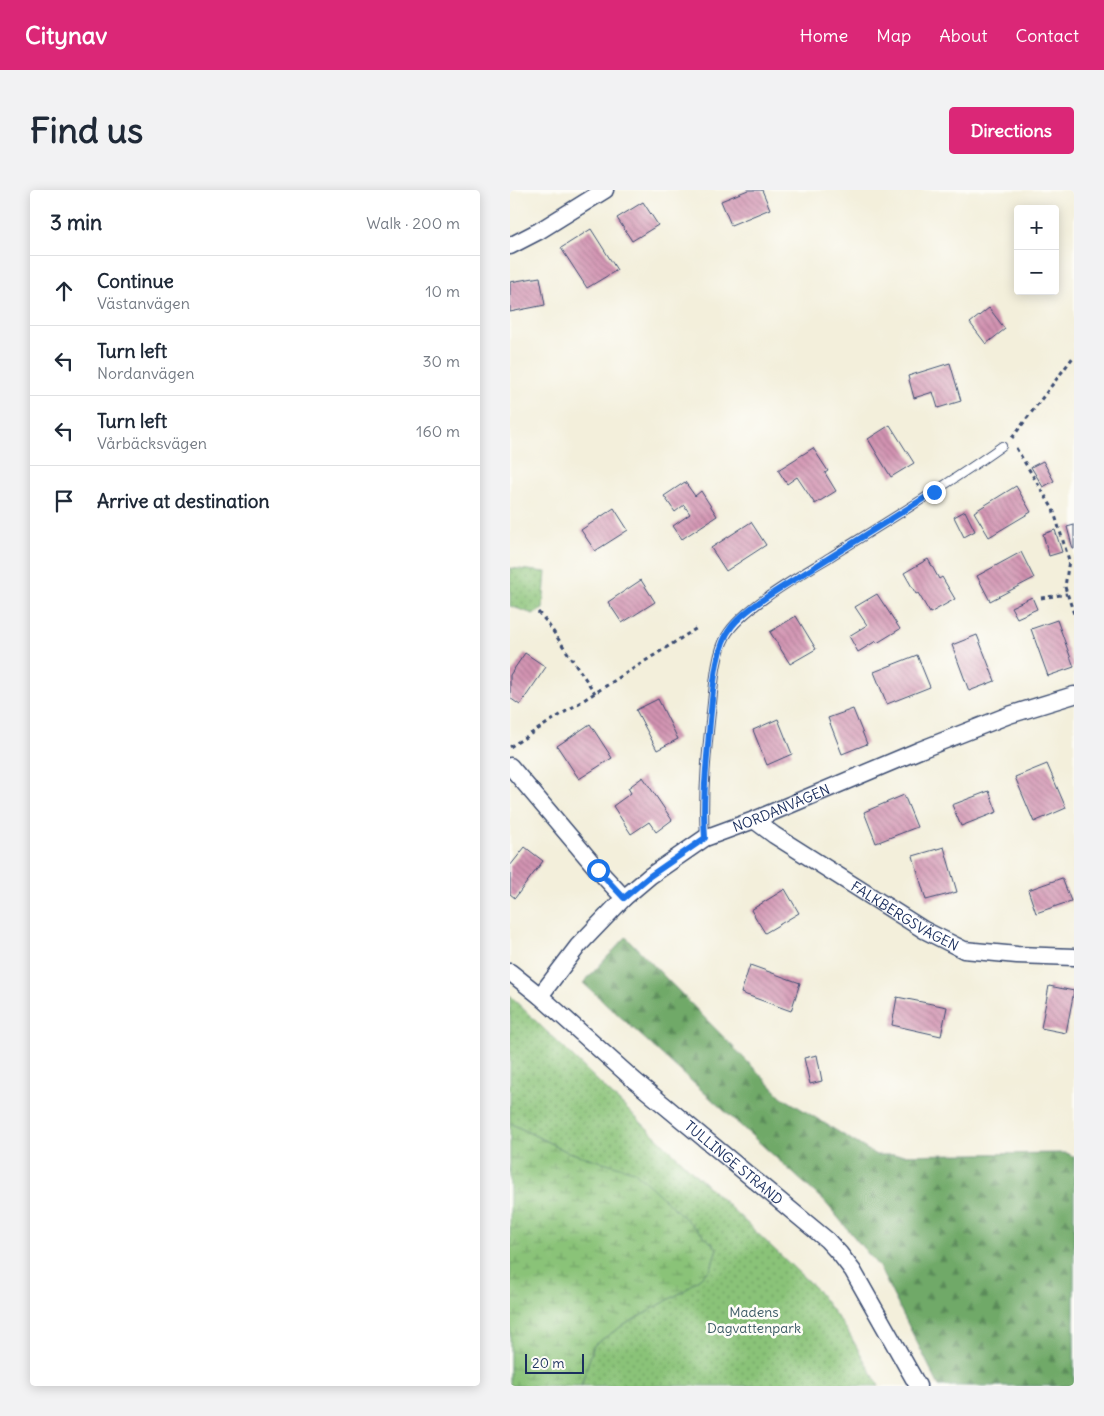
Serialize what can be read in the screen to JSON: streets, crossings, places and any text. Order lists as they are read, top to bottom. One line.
{"streets":{"street":["NORDANVÄGEN","FALKBERGSVÄGEN","TULLINGE STRAND"]},"crossings":[["NORDANVÄGEN","FALKBERGSVÄGEN"],["NORDANVÄGEN","TULLINGE STRAND"]],"parks":["Madens Dagvattenpark"],"scale_bar":"20 m","page":{"header":"Citynav","nav":["Home","Map","About","Contact"],"buttons":"Directions","title":"Find us","heading":["3 min","Walk · 200 m"],"map_buttons":["+","−"],"list":[["Continue","Västanvägen","10 m"],["Turn left","Nordanvägen","30 m"],["Turn left","Vårbäcksvägen","160 m"],"Arrive at destination"],"scale":"20 m"}}
